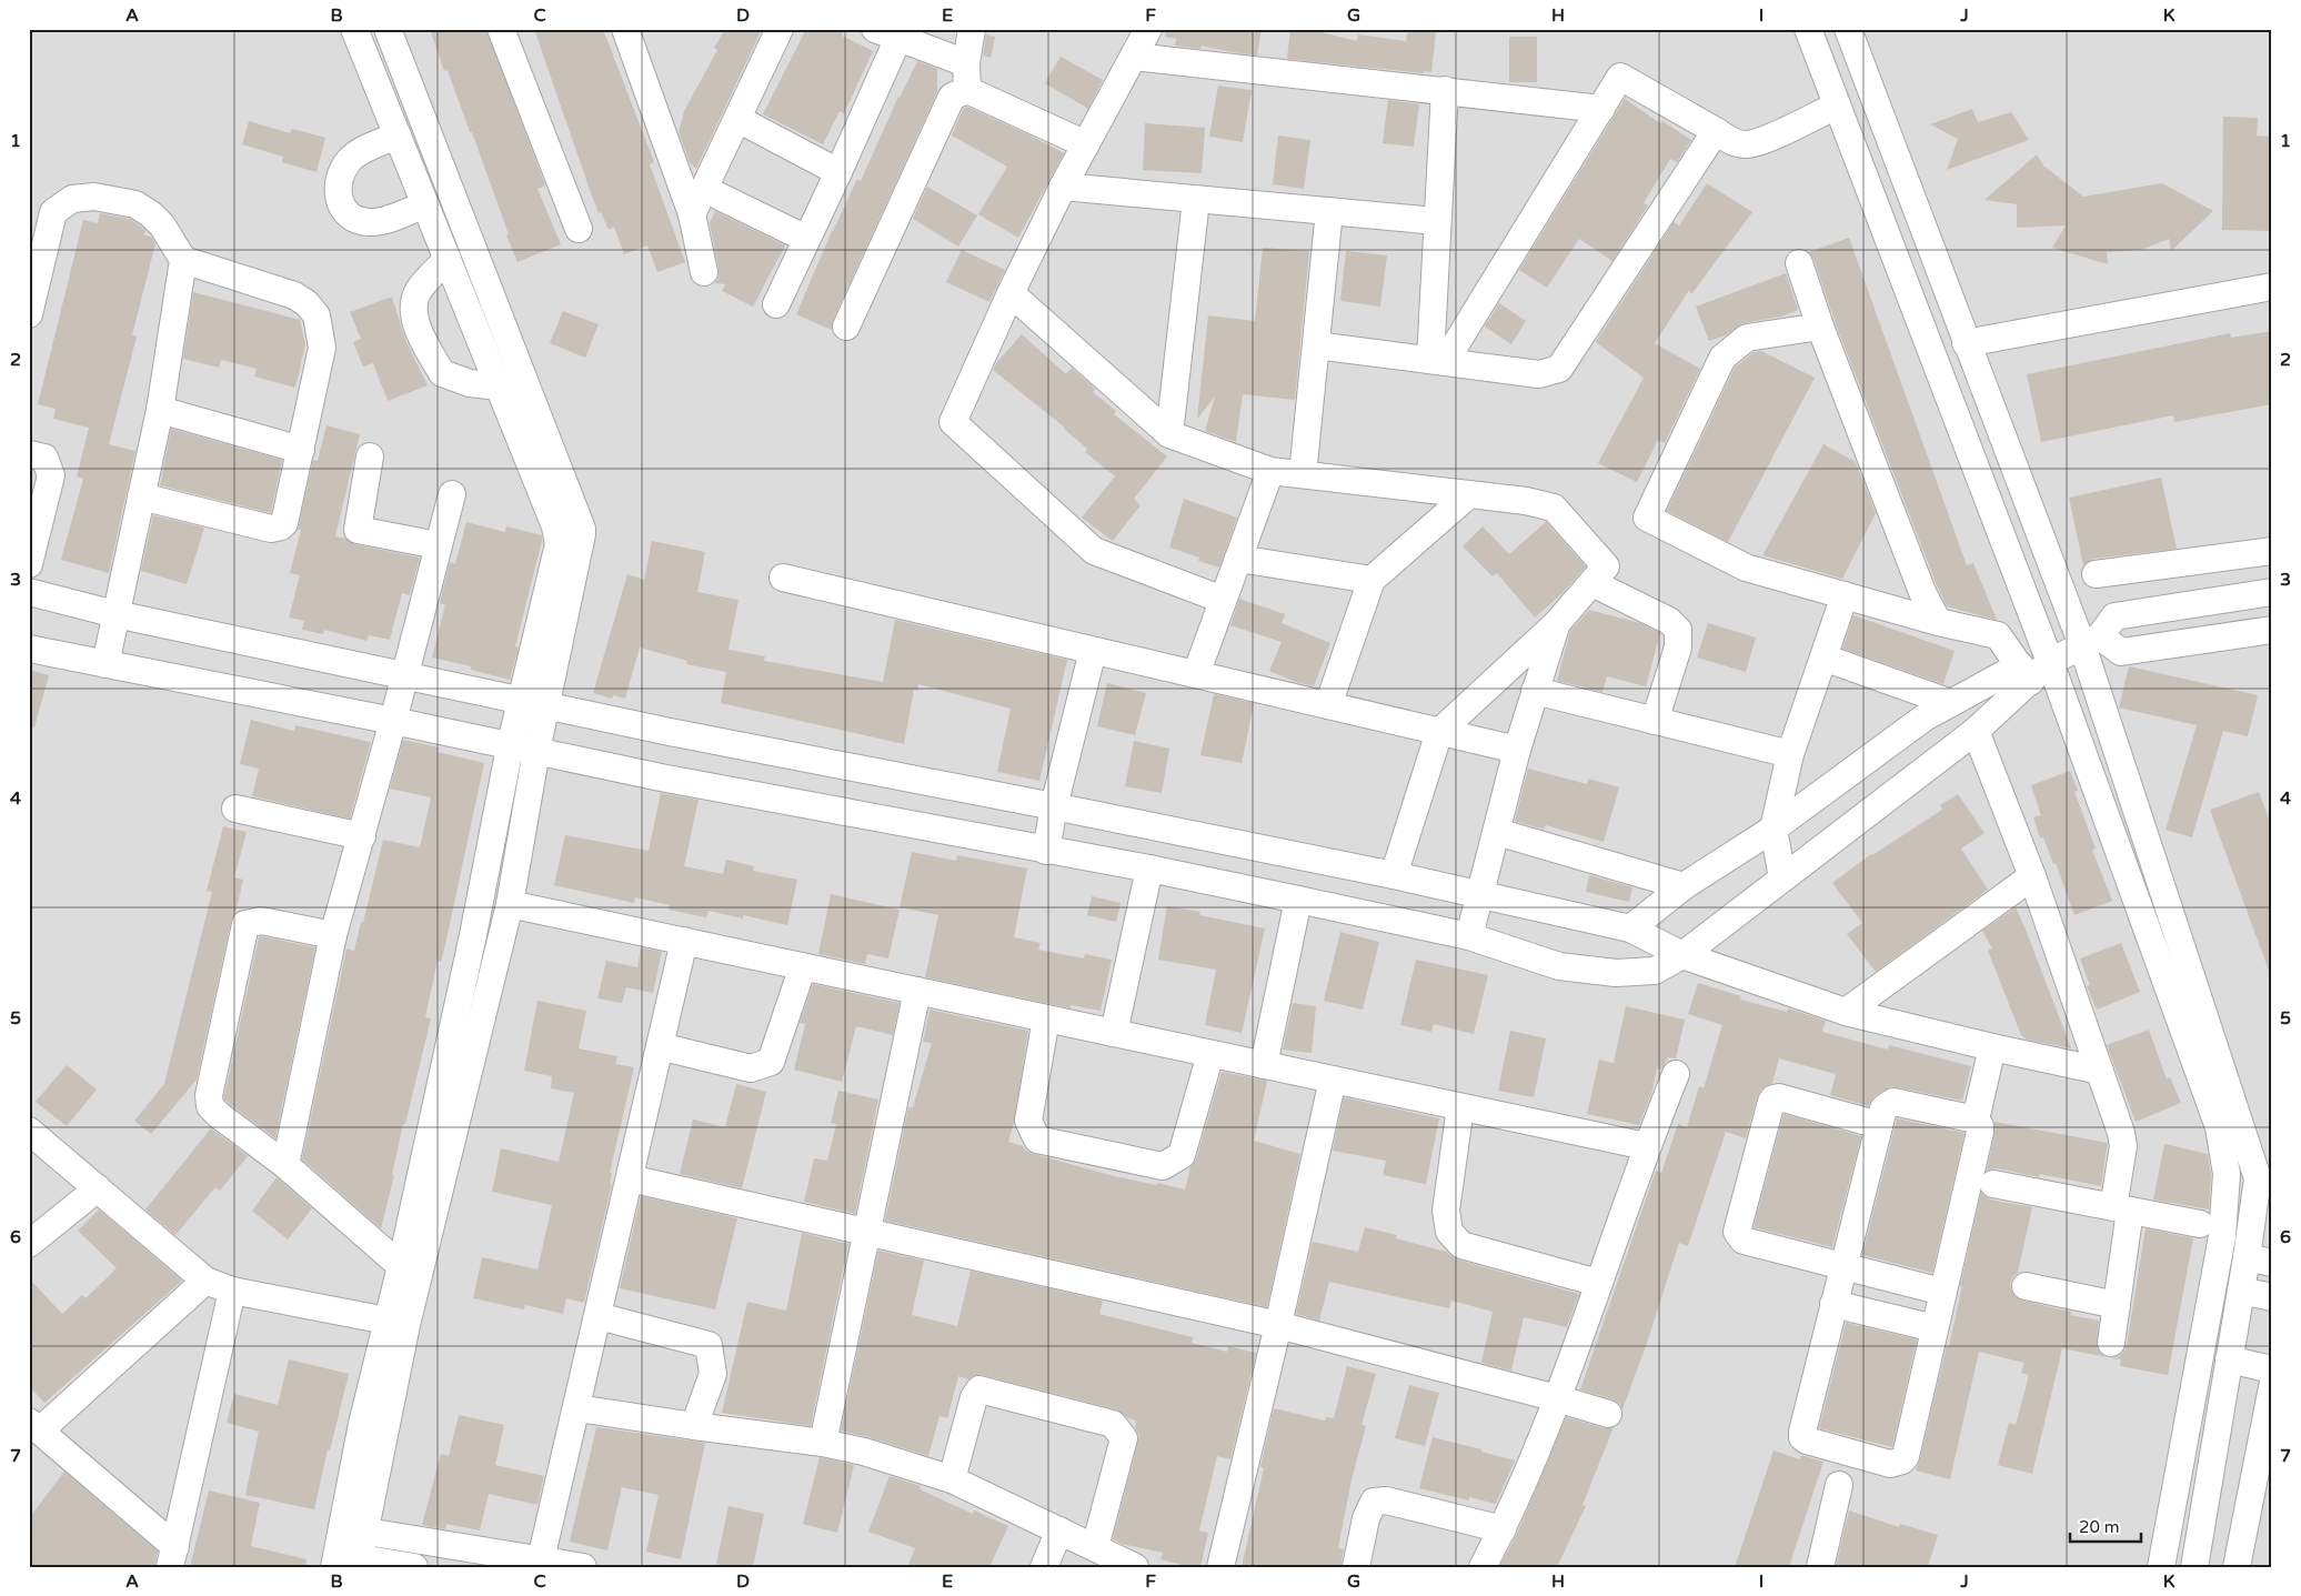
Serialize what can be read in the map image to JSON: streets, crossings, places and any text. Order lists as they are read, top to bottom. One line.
{"scale_bar":"20 m","grid":{"columns":["A","B","C","D","E","F","G","H","I","J","K"],"rows":["1","2","3","4","5","6","7"]}}
